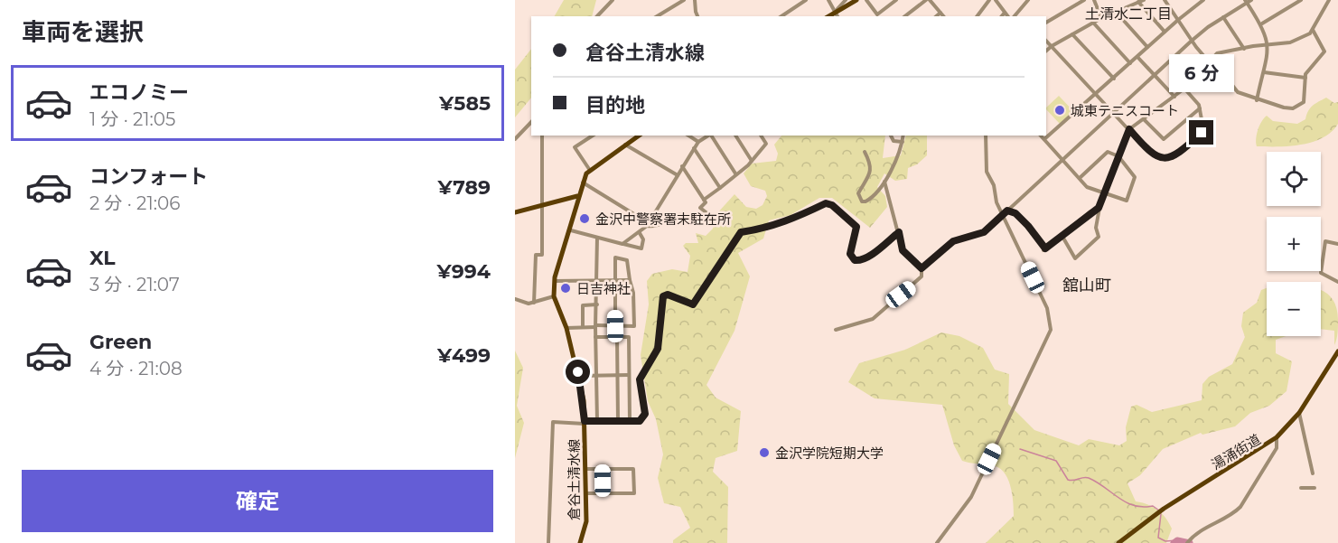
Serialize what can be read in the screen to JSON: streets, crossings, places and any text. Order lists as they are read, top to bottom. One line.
{"streets":{"main road":["湯涌街道","倉谷土清水線"]},"districts":["土清水二丁目","舘山町"],"places":["城東テニスコート","金沢中警察署末駐在所","日吉神社","金沢学院短期大学"],"page":{"heading":"車両を選択","banner":["倉谷土清水線","目的地"],"bubble":"6 分","list":[{"name":"エコノミー","note":"1 分 · 21:05","value":"¥585"},{"name":"コンフォート","note":"2 分 · 21:06","value":"¥789"},{"name":"XL","note":"3 分 · 21:07","value":"¥994"},{"name":"Green","note":"4 分 · 21:08","value":"¥499"}],"map_buttons":["+","−"],"buttons":"確定"}}
